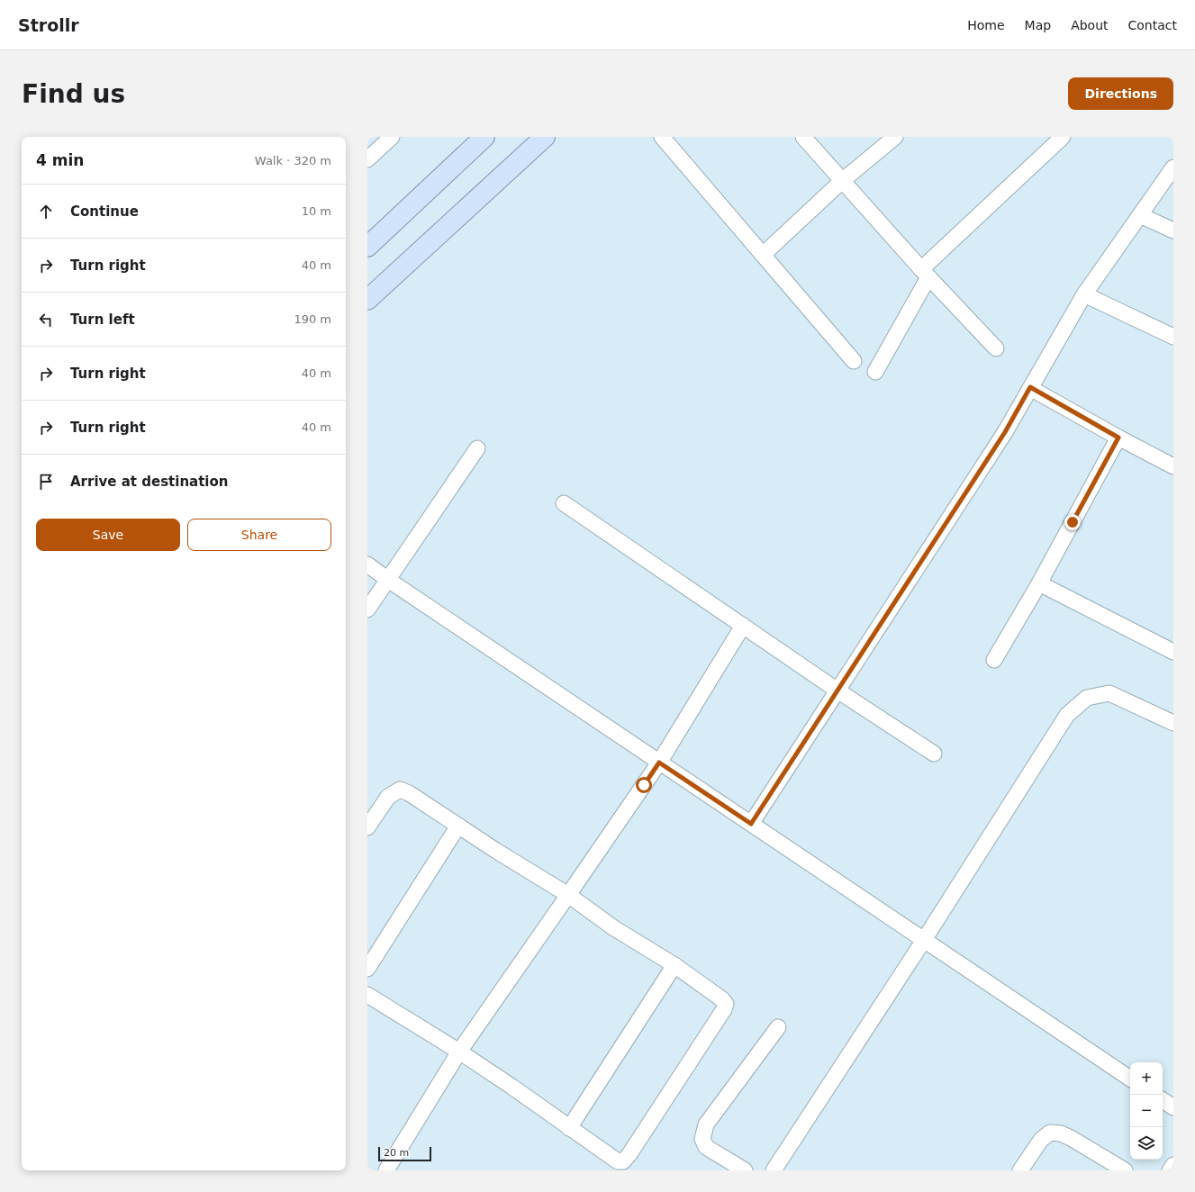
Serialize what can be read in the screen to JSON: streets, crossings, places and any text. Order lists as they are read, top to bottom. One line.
{"scale_bar":"20 m","page":{"header":"Strollr","nav":["Home","Map","About","Contact"],"buttons":["Directions",["Save","Share"]],"title":"Find us","heading":["4 min","Walk · 320 m"],"list":[["Continue","10 m"],["Turn right","40 m"],["Turn left","190 m"],["Turn right","40 m"],["Turn right","40 m"],"Arrive at destination"],"map_buttons":["+","−"],"scale":"20 m"}}
